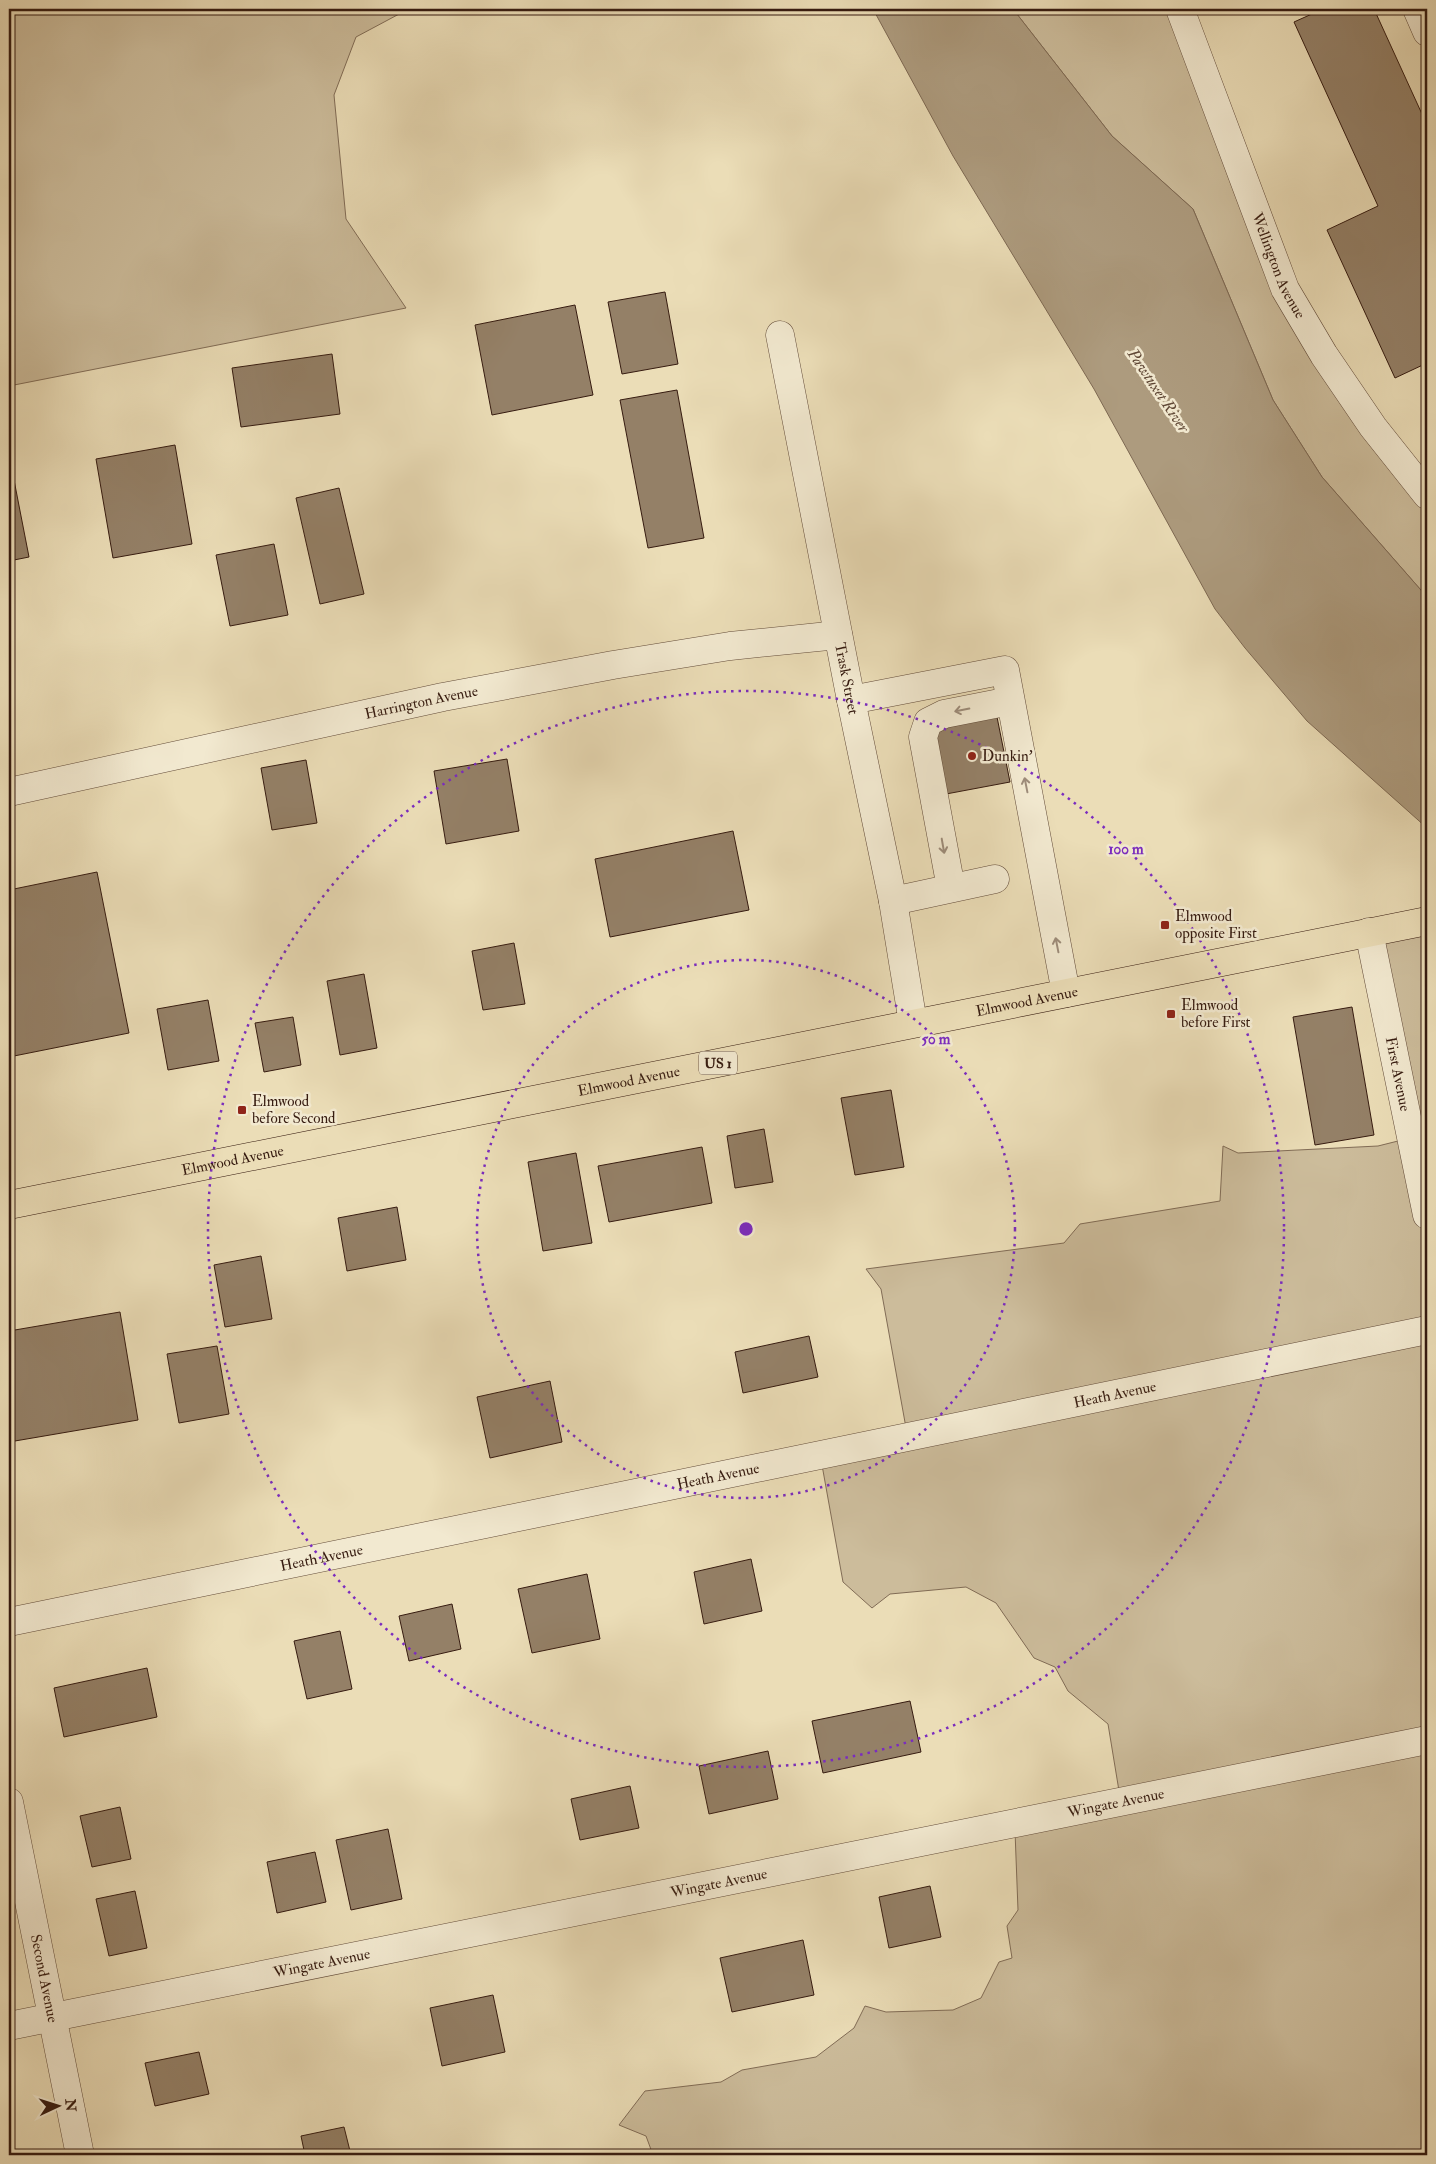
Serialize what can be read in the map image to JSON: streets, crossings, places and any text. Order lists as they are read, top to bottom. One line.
{"streets":{"main road":["Elmwood Avenue","US 1"],"street":["Wellington Avenue","Trask Street","Harrington Avenue","First Avenue","Heath Avenue","Wingate Avenue","Second Avenue"]},"crossings":[["Trask Street","Harrington Avenue"],["Trask Street","Elmwood Avenue"],["Elmwood Avenue","First Avenue"],["Wingate Avenue","Second Avenue"]],"water":["Pawtuxet River"],"places":{"other":["Dunkin'"],"transit":["Elmwood opposite First","Elmwood before First","Elmwood before Second"]},"north":"right","rings":["100 m","50 m"]}
